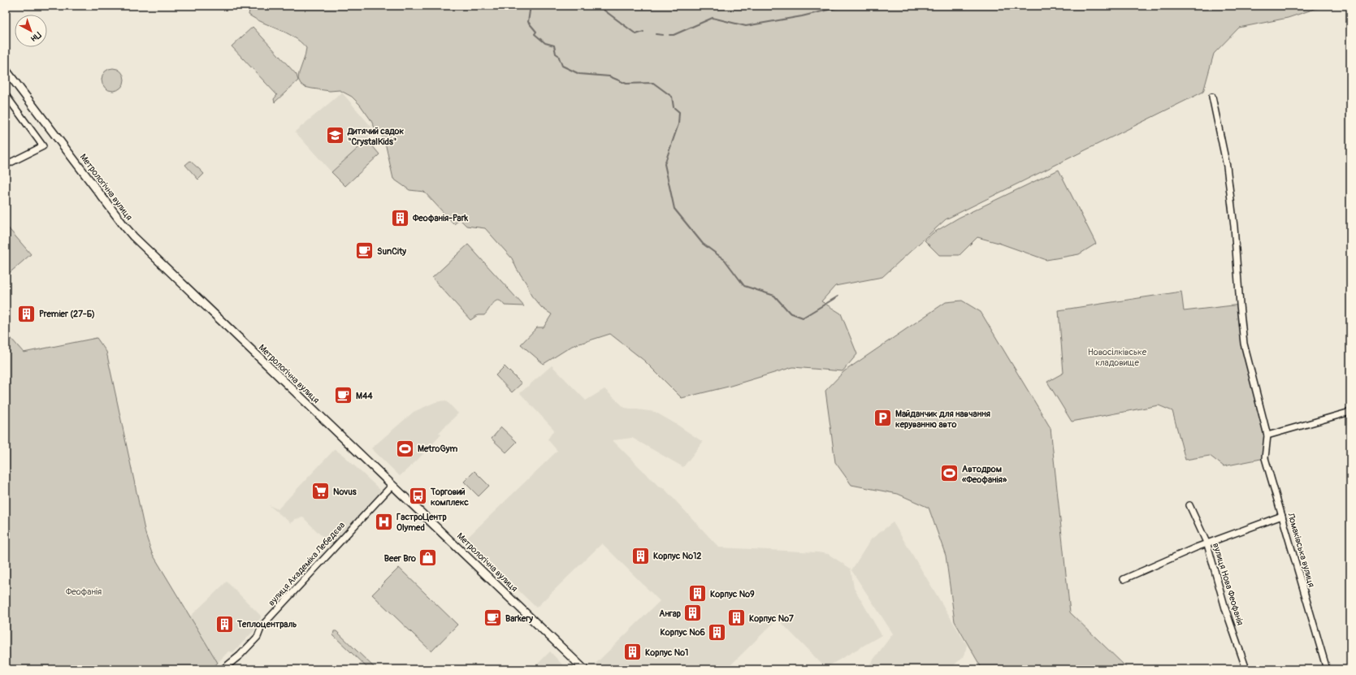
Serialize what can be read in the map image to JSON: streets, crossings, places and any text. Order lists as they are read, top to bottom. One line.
{"streets":{"street":["Метрологічна вулиця","Ломаківська вулиця","вулиця Академіка Лебедєва","вулиця Нова Феофанія"]},"crossings":[["Метрологічна вулиця","вулиця Академіка Лебедєва"]],"parks":["Новосілківське кладовище","Феофанія"],"places":{"school or university":["Дитячий садок \"CrystalKids\""],"building":["Феофанія-Park","Premier (27-Б)","Корпус №12","Корпус №9","Ангар","Корпус №7","Теплоцентраль","Корпус №6","Корпус №1"],"cafe":["SunCity","M44","Barkery"],"parking":["Майданчик для навчання керуванню авто"],"sports":["MetroGym","Автодром «Феофанія»"],"supermarket":["Novus"],"bus stop":["Торговий комплекс"],"hospital":["ГастроЦентр Olymed"],"shop":["Beer Bro"]},"north":"bottom right"}
